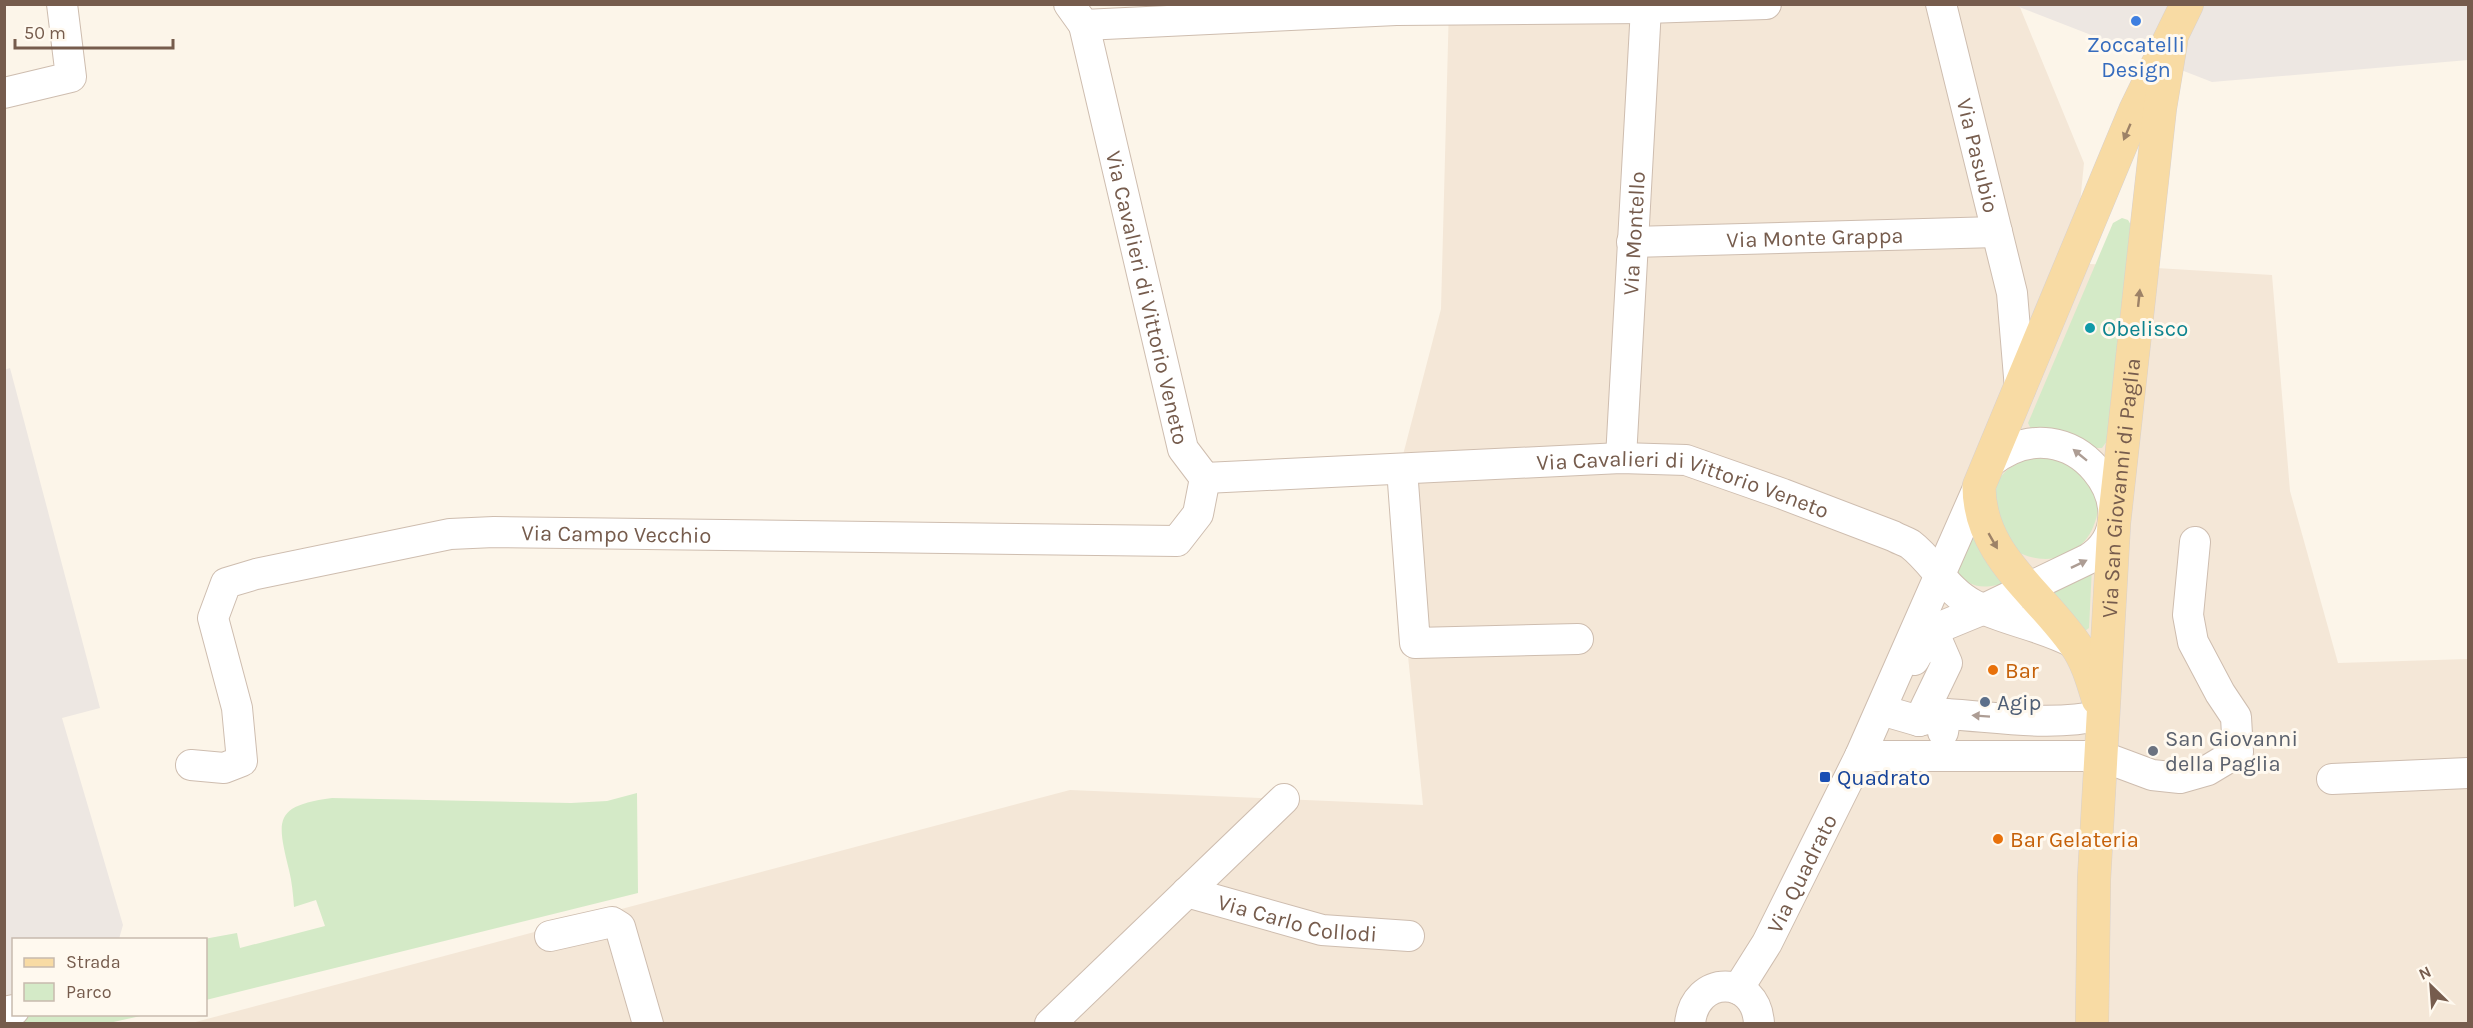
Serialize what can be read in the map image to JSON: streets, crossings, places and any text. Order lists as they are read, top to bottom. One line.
{"streets":{"main road":["Via San Giovanni di Paglia"],"street":["Via Pasubio","Via Montello","Via Monte Grappa","Via Cavalieri di Vittorio Veneto","Via Campo Vecchio","Via Quadrato","Via Carlo Collodi"]},"crossings":[["Via Pasubio","Via Monte Grappa"],["Via Montello","Via Monte Grappa"],["Via Montello","Via Cavalieri di Vittorio Veneto"],["Via Cavalieri di Vittorio Veneto","Via Campo Vecchio"]],"places":{"other":["Zoccatelli Design","Obelisco","Bar","Agip","San Giovanni della Paglia","Bar Gelateria"],"transit":["Quadrato"]},"legend":["Strada","Parco"],"scale_bar":"50 m","north":"top left"}
